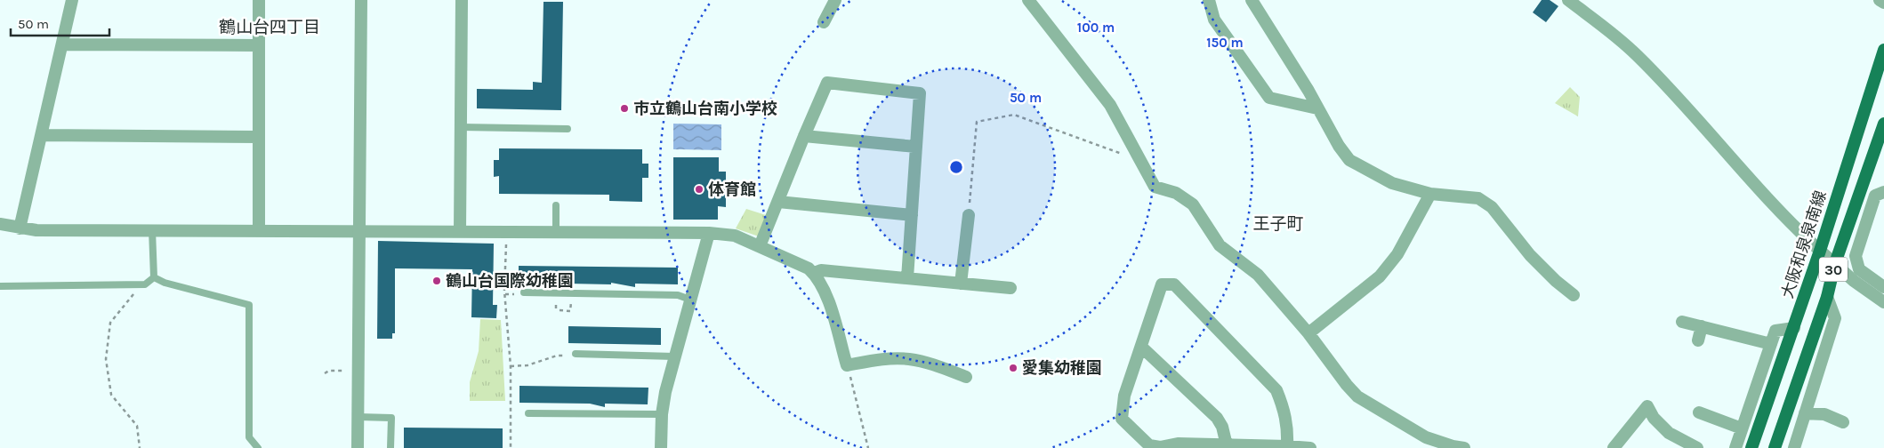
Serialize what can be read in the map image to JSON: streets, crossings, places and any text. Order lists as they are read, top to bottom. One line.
{"streets":{"main road":["大阪和泉泉南線","30"]},"districts":["鶴山台四丁目","王子町"],"places":["市立鶴山台南小学校","体育館","鶴山台国際幼稚園","愛集幼稚園"],"scale_bar":"50 m","rings":["100 m","150 m","50 m"]}
